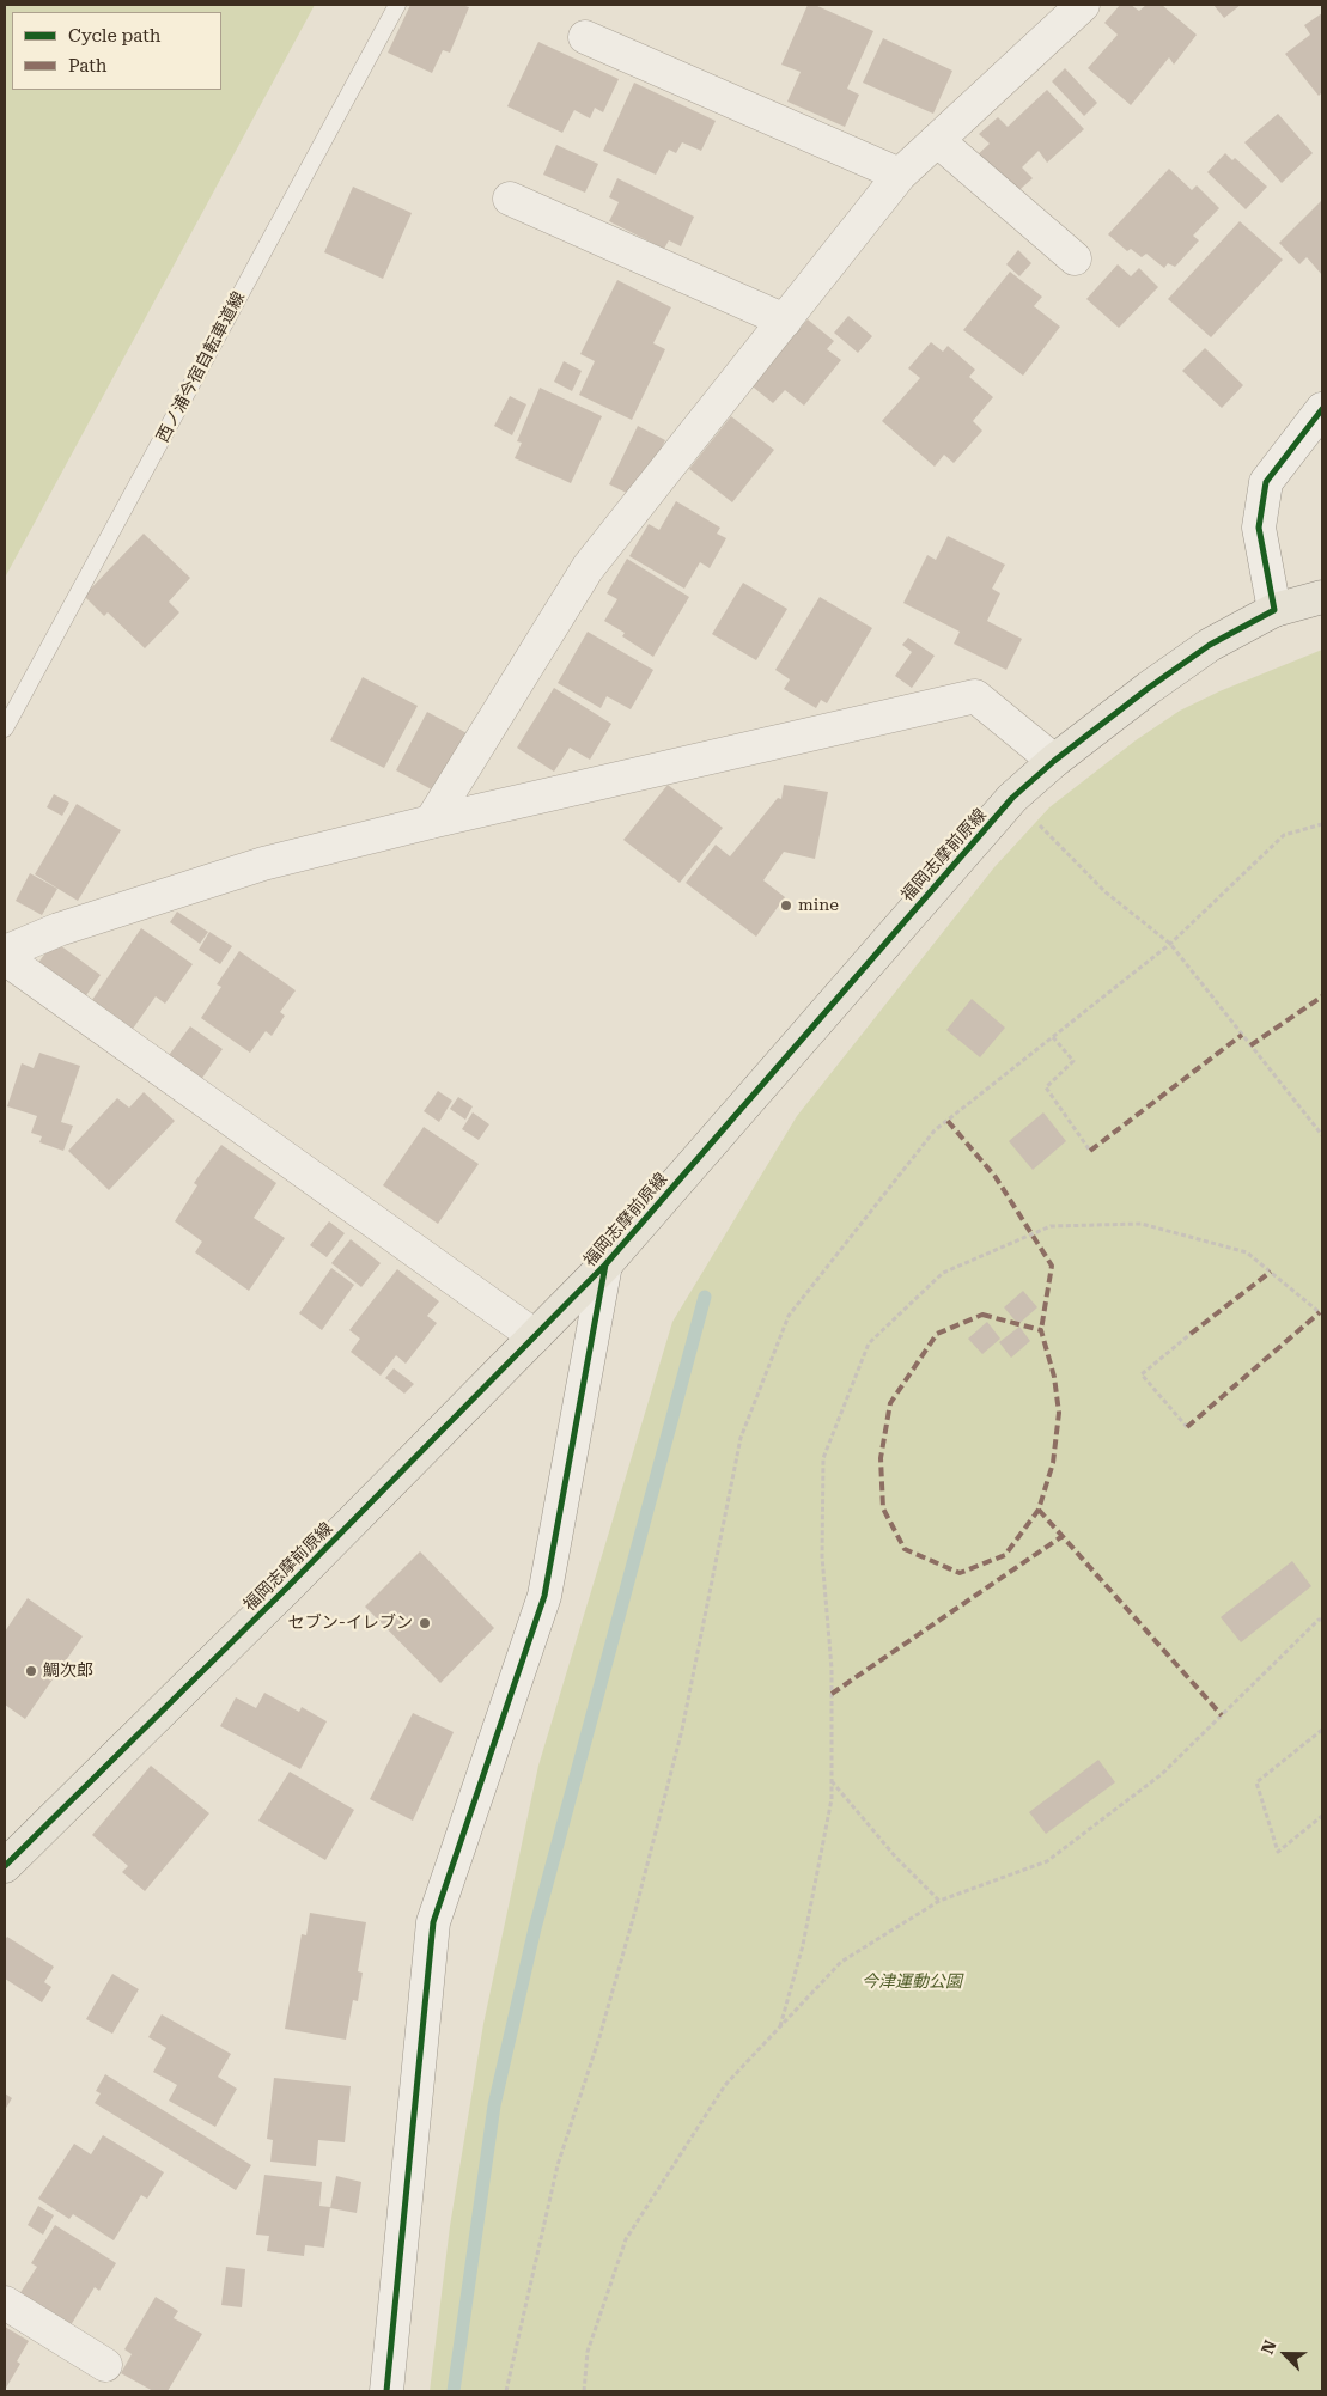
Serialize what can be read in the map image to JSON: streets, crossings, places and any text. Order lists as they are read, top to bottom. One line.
{"streets":{"main road":["福岡志摩前原線"],"lane":["西ノ浦今宿自転車道線"]},"parks":["今津運動公園"],"places":["mine","セブン-イレブン","鯛次郎"],"legend":["Cycle path","Path"],"north":"top left"}
